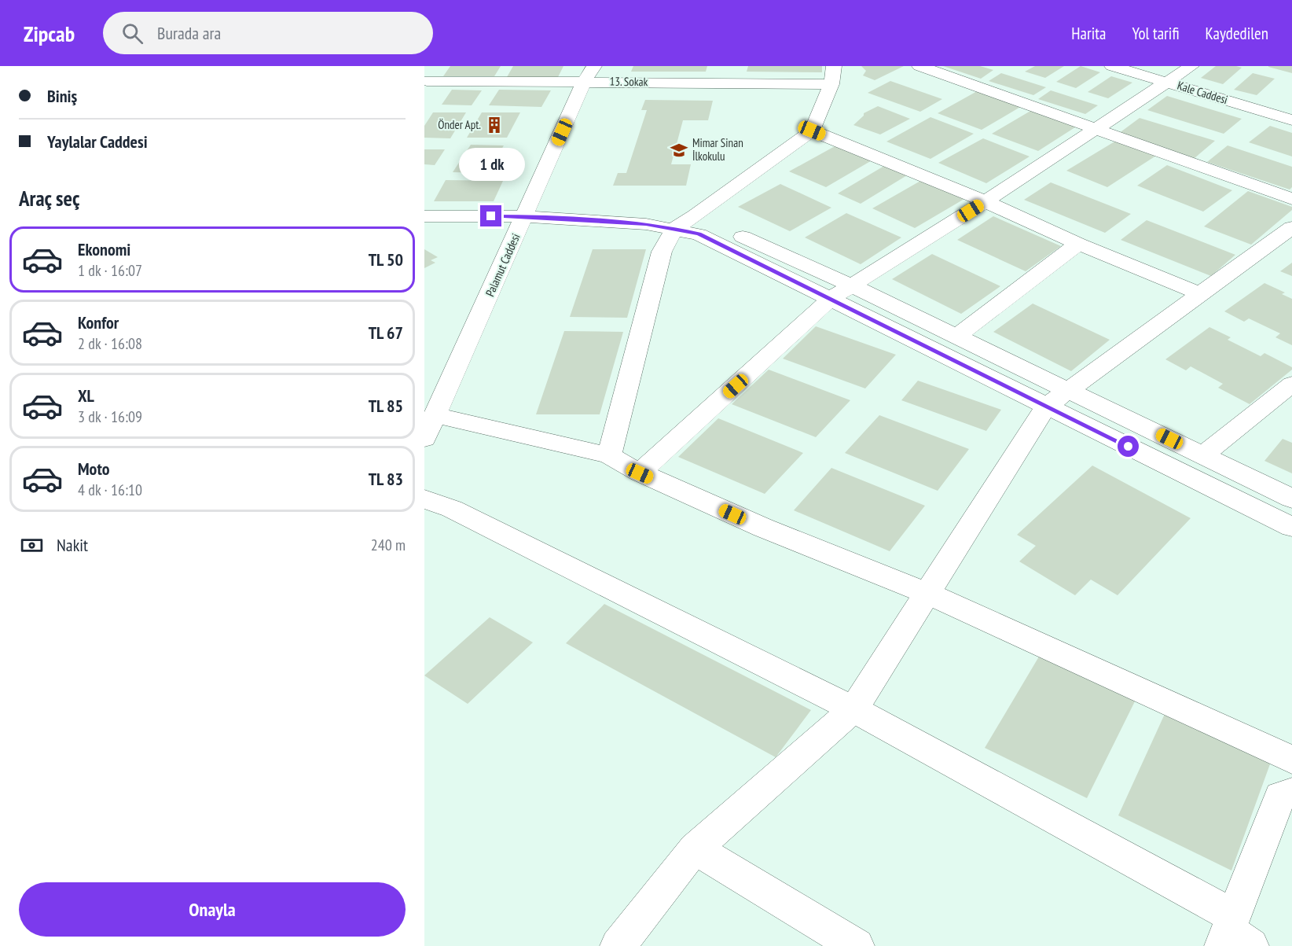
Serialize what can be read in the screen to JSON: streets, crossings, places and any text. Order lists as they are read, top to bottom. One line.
{"streets":{"street":["13. Sokak","Kale Caddesi","Palamut Caddesi"]},"crossings":[["13. Sokak","Palamut Caddesi"]],"places":{"building":["Önder Apt."],"school or university":["Mimar Sinan İlkokulu"]},"page":{"header":"Zipcab","search":"Burada ara","nav":["Harita","Yol tarifi","Kaydedilen"],"banner":["Biniş","Yaylalar Caddesi"],"bubble":"1 dk","heading":"Araç seç","list":[{"name":"Ekonomi","note":"1 dk · 16:07","value":"TL 50"},{"name":"Konfor","note":"2 dk · 16:08","value":"TL 67"},{"name":"XL","note":"3 dk · 16:09","value":"TL 85"},{"name":"Moto","note":"4 dk · 16:10","value":"TL 83"}],"pay":["Nakit","240 m"],"buttons":"Onayla"}}
